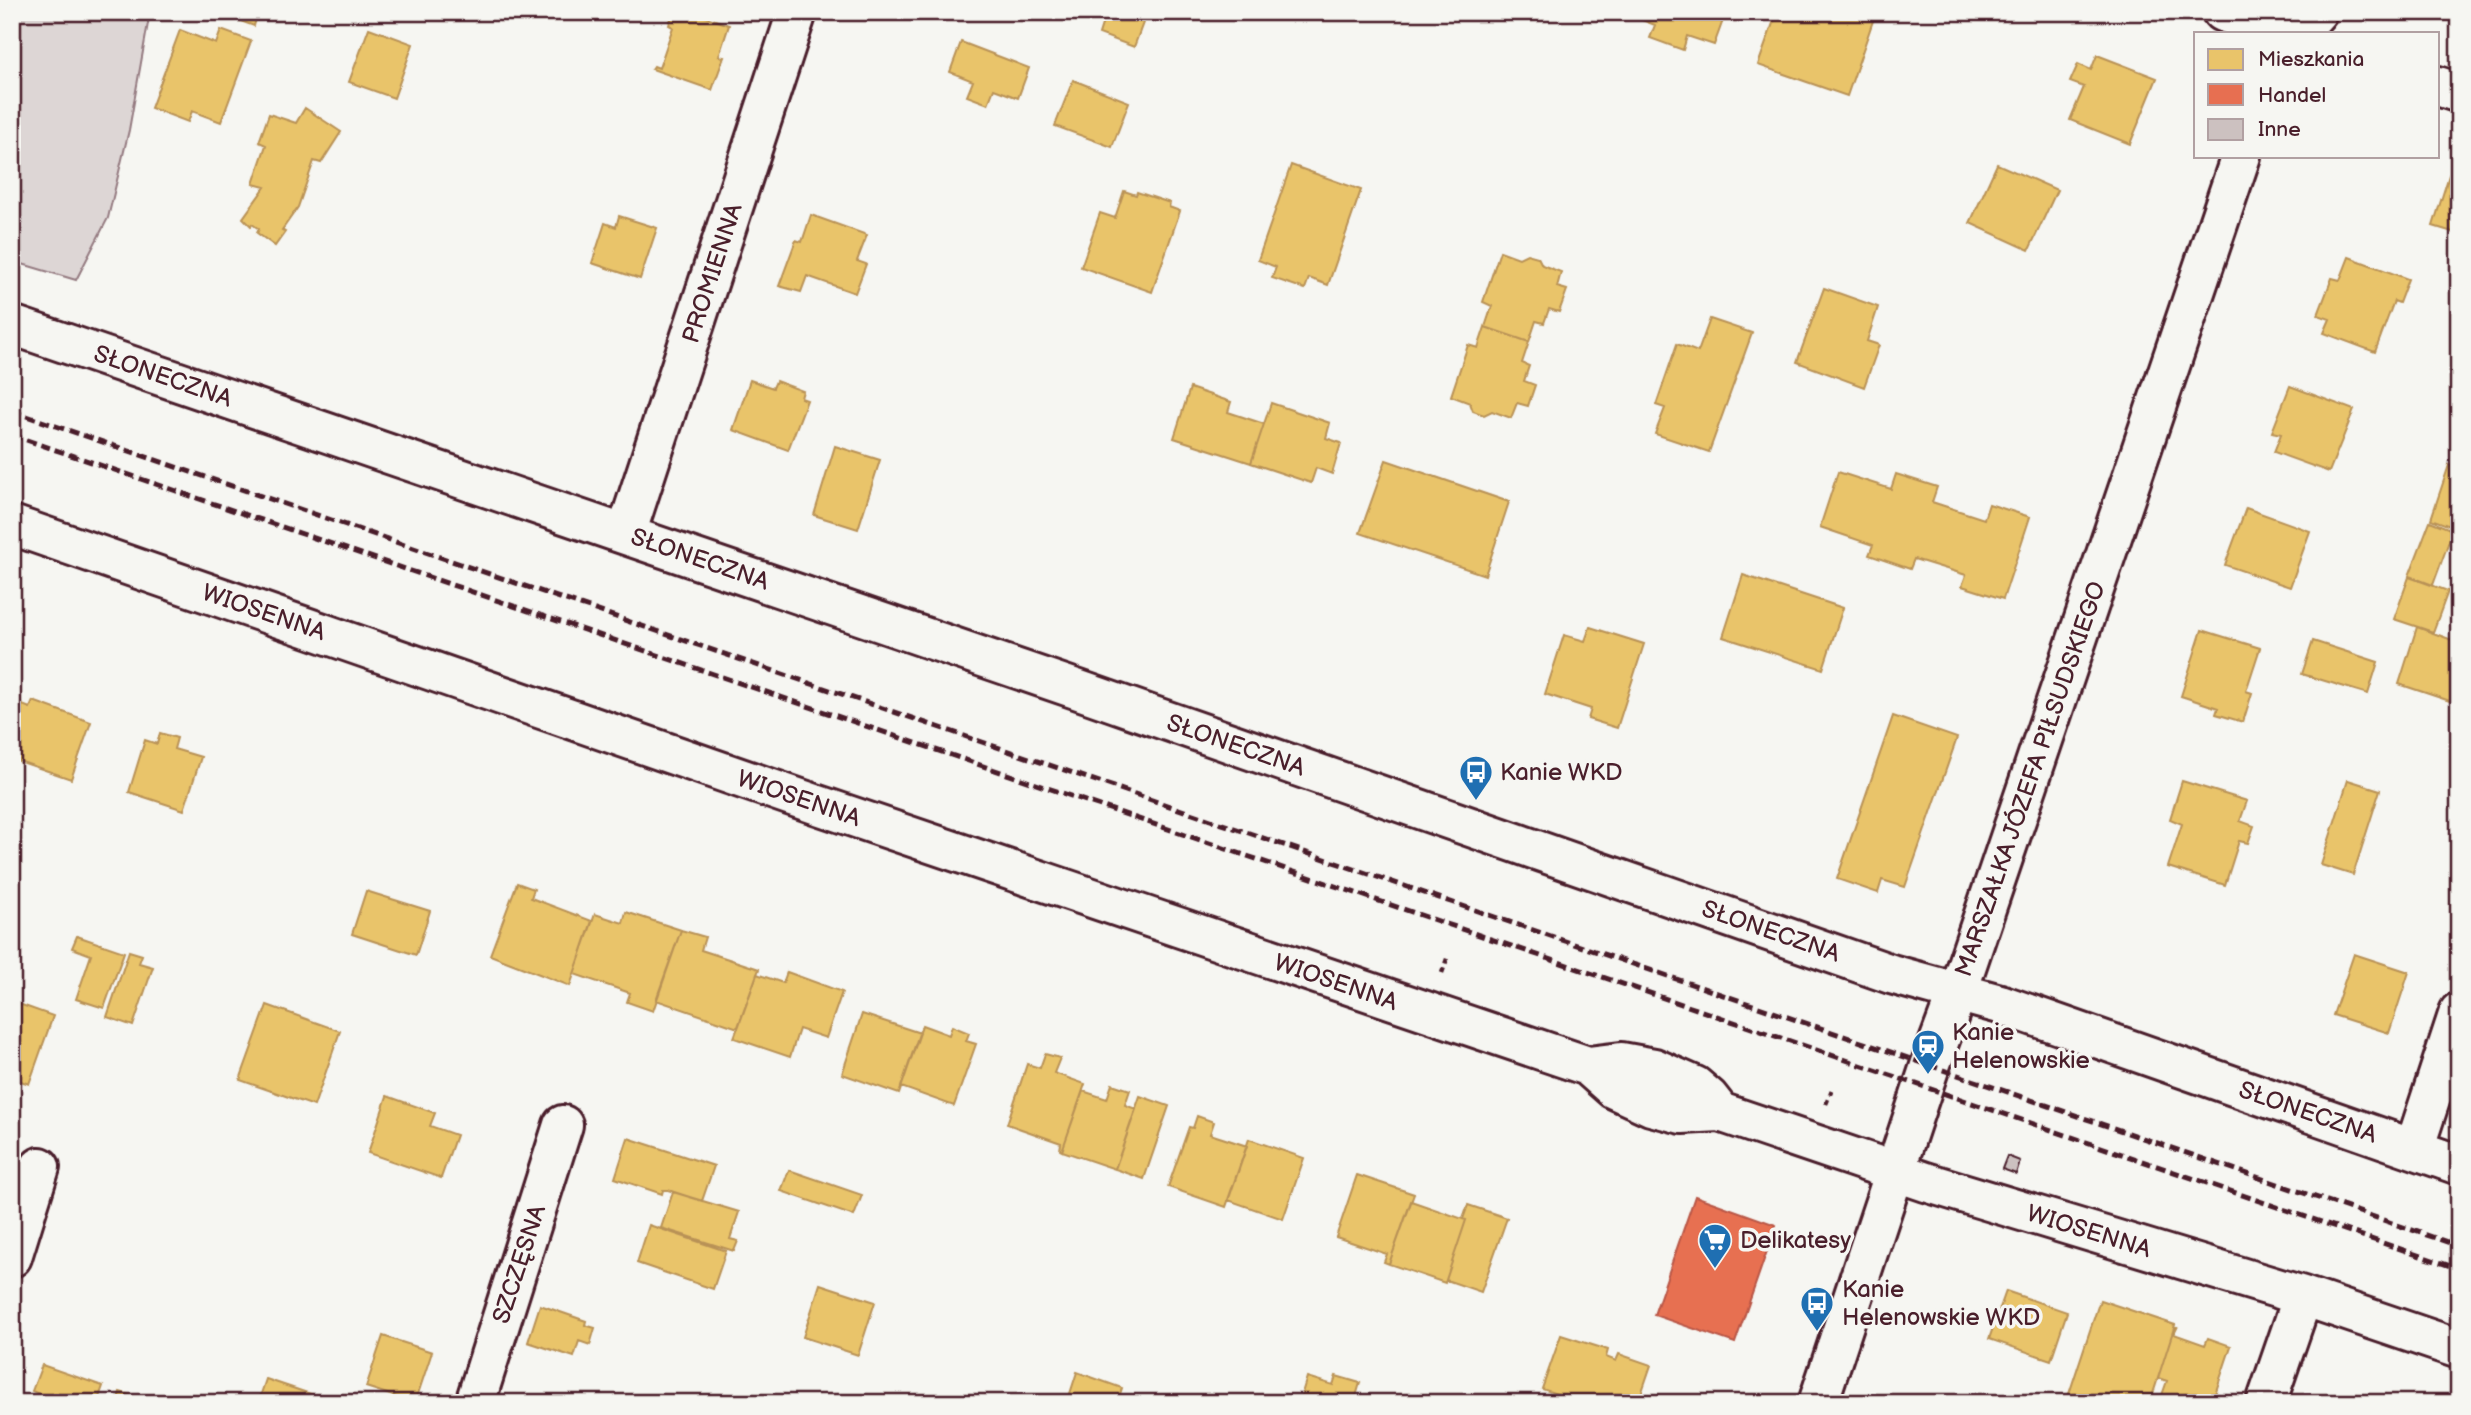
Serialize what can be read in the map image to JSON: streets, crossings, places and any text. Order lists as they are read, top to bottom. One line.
{"streets":{"street":["PROMIENNA","SŁONECZNA","WIOSENNA","MARSZAŁKA JÓZEFA PIŁSUDSKIEGO","SZCZĘSNA"]},"crossings":[["PROMIENNA","SŁONECZNA"],["SŁONECZNA","MARSZAŁKA JÓZEFA PIŁSUDSKIEGO"],["WIOSENNA","MARSZAŁKA JÓZEFA PIŁSUDSKIEGO"]],"places":{"bus stop":["Kanie WKD","Kanie Helenowskie WKD"],"station":["Kanie Helenowskie"],"supermarket":["Delikatesy"]},"legend":["Mieszkania","Handel","Inne"]}
